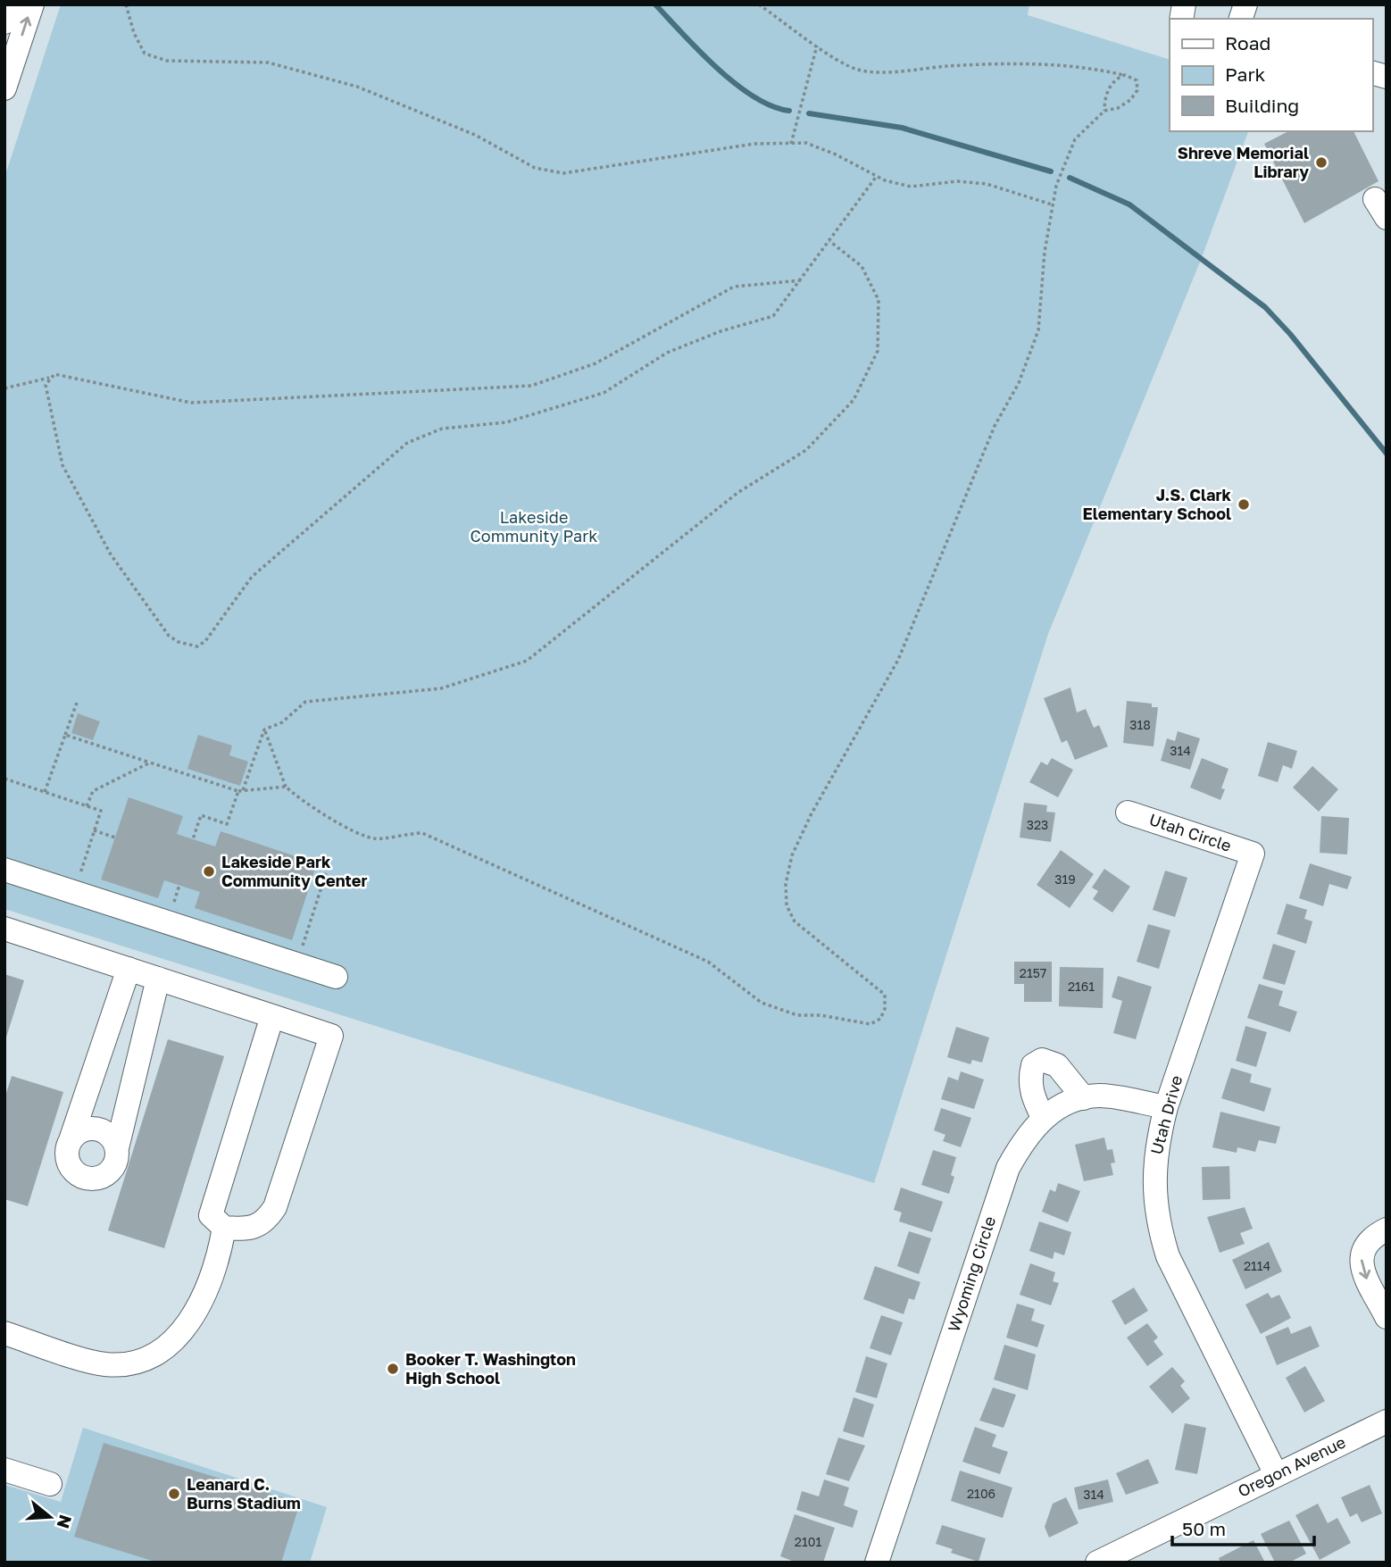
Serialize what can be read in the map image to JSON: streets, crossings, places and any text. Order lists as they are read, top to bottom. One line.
{"streets":{"street":["Utah Circle","Utah Drive","Wyoming Circle","Oregon Avenue"]},"crossings":[["Utah Circle","Utah Drive"],["Utah Drive","Wyoming Circle"],["Utah Drive","Oregon Avenue"]],"parks":["Lakeside Community Park"],"places":["Shreve Memorial Library","J.S. Clark Elementary School","Lakeside Park Community Center","Booker T. Washington High School","Leanard C. Burns Stadium"],"house_numbers":["318","314","323","319","2157","2161","2114","2106","314","2101"],"legend":["Road","Park","Building"],"scale_bar":"50 m","north":"right"}
